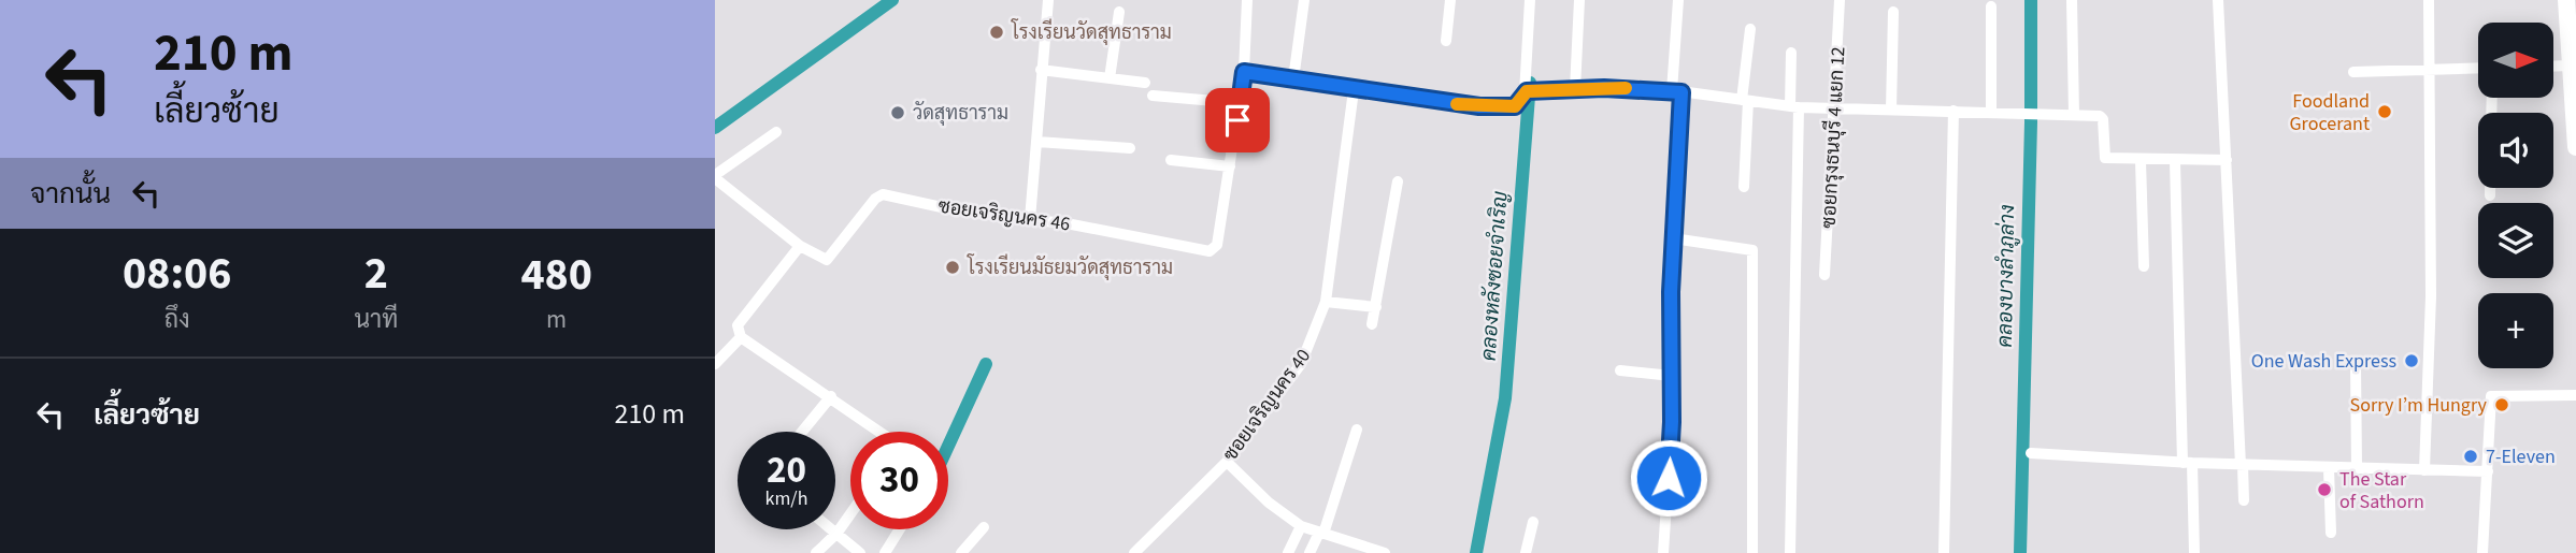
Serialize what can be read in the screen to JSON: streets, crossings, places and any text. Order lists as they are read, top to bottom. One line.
{"streets":{"street":["ซอยกรุงธนบุรี 4 แยก 12","ซอยเจริญนคร 46","ซอยเจริญนคร 40"]},"water":["คลองหลังซอยจำเริญ","คลองบางลำภูล่าง"],"places":["โรงเรียนวัดสุทธาราม","Foodland Grocerant","วัดสุทธาราม","โรงเรียนมัธยมวัดสุทธาราม","One Wash Express","Sorry I’m Hungry","7-Eleven","The Star of Sathorn"],"north":"right","page":{"turn":["210 m","เลี้ยวซ้าย"],"map_buttons":"+","then":"จากนั้น","eta":["08:06","ถึง","2","นาที","480","m"],"list":[{"name":"เลี้ยวซ้าย","value":"210 m"}],"speed":"20 km/h","limit":"30"}}
